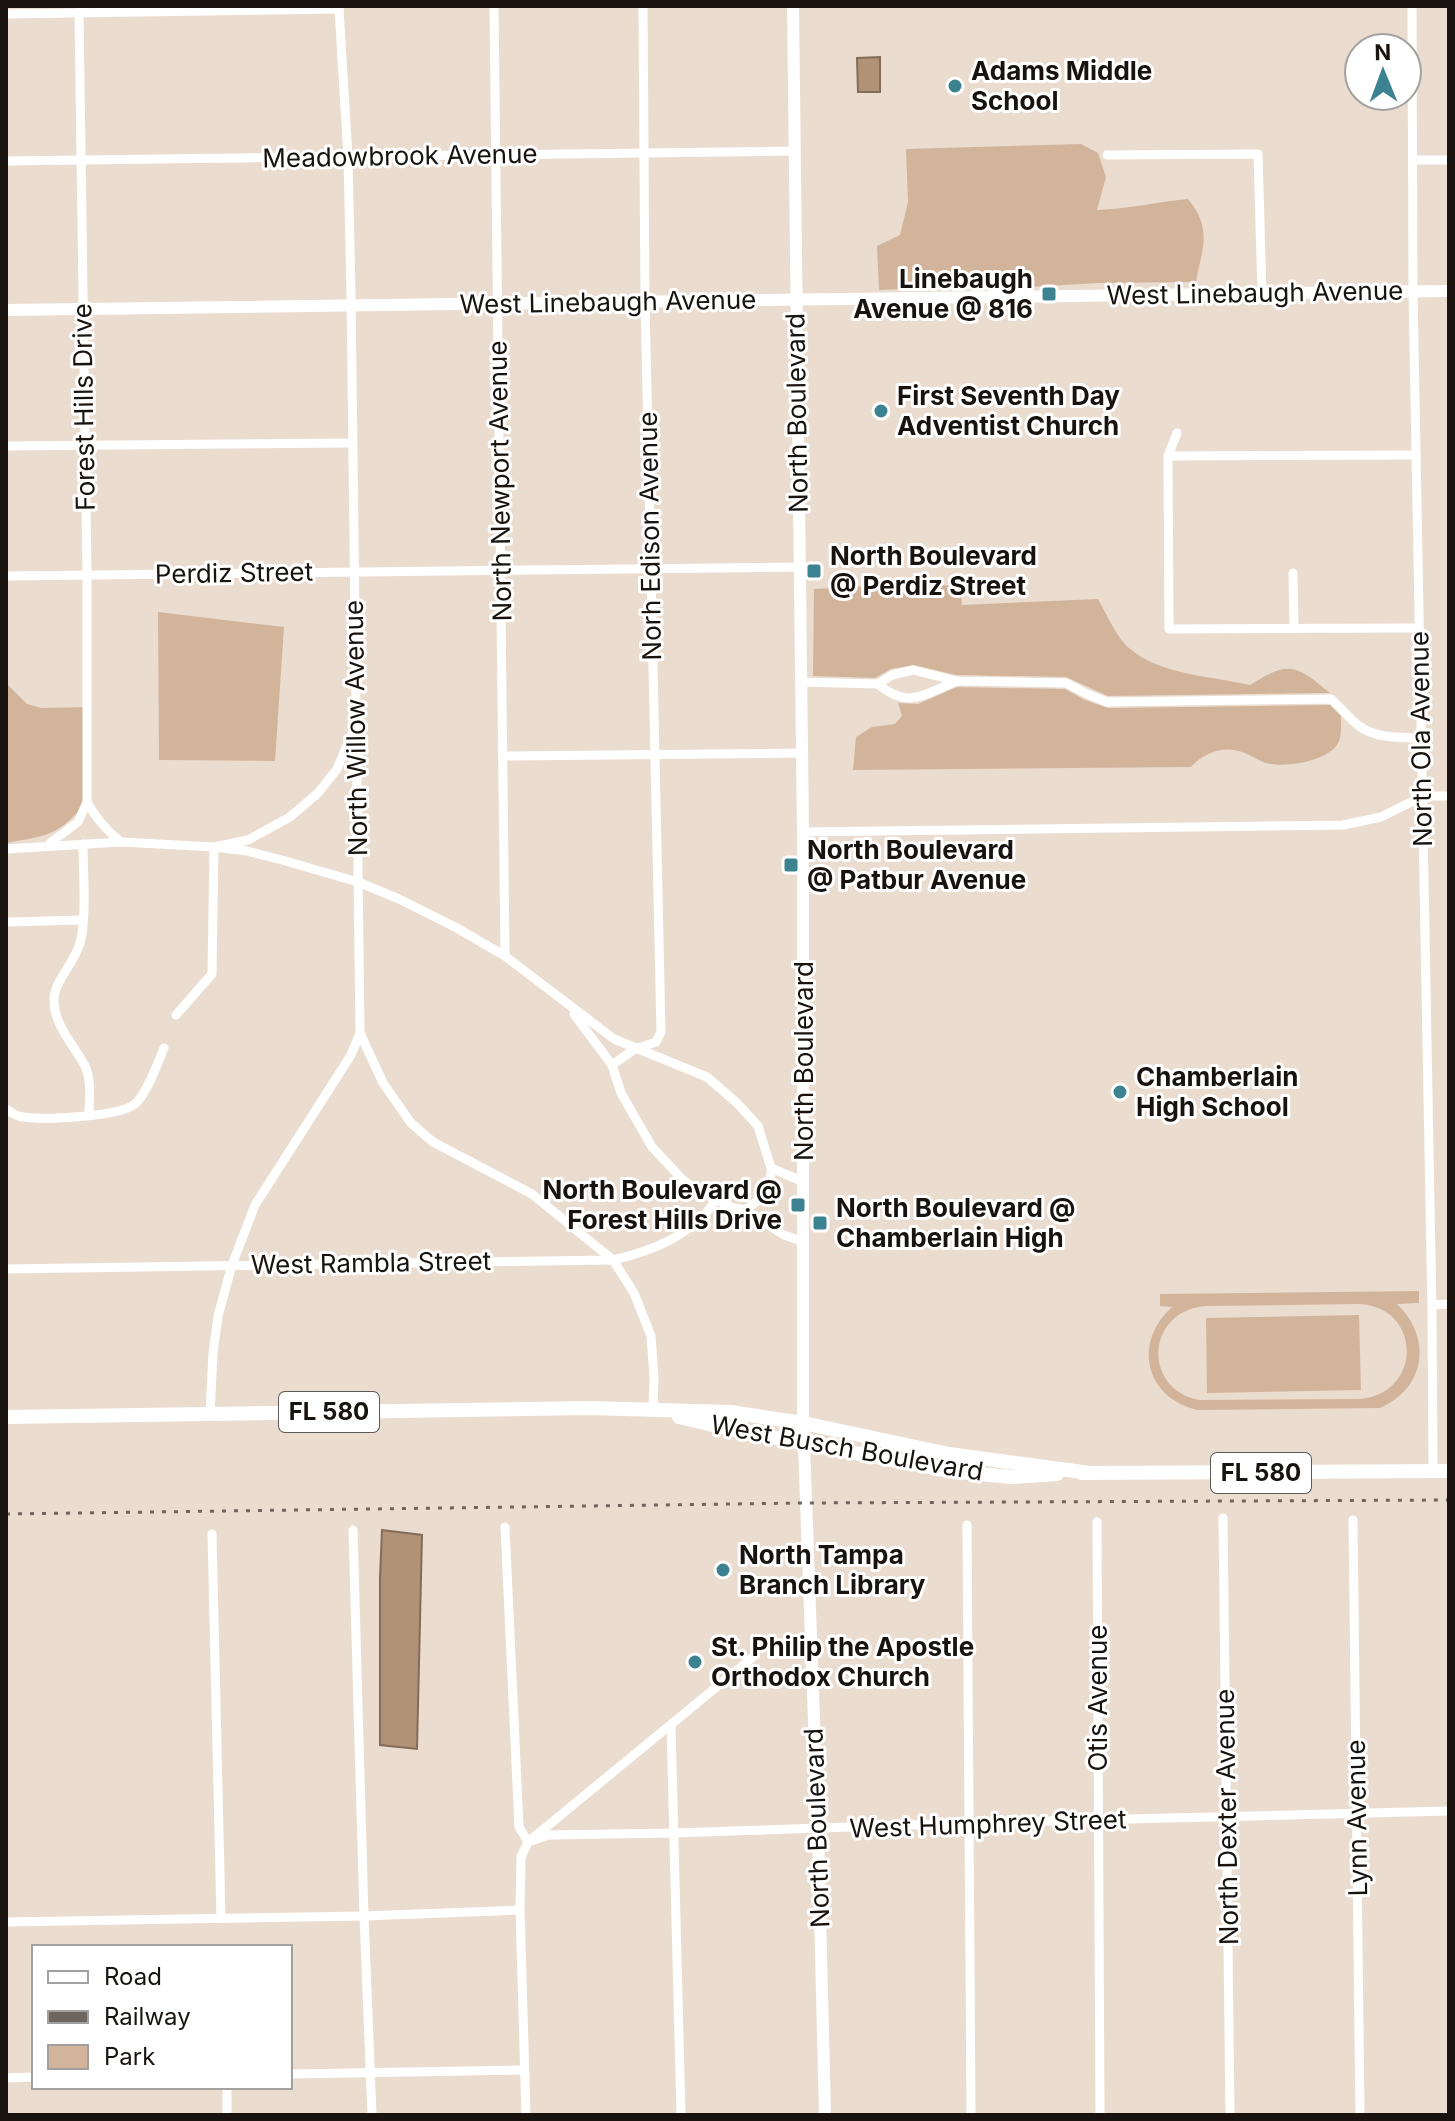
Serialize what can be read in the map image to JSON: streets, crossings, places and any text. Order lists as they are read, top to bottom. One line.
{"streets":{"main road":["FL 580","West Busch Boulevard"],"street":["Meadowbrook Avenue","West Linebaugh Avenue","Forest Hills Drive","North Boulevard","North Newport Avenue","Norh Edison Avenue","Perdiz Street","North Willow Avenue","North Ola Avenue","West Rambla Street","Otis Avenue","North Dexter Avenue","Lynn Avenue","West Humphrey Street"]},"crossings":[["Meadowbrook Avenue","Forest Hills Drive"],["Meadowbrook Avenue","North Boulevard"],["Meadowbrook Avenue","North Newport Avenue"],["Meadowbrook Avenue","Norh Edison Avenue"],["Meadowbrook Avenue","North Willow Avenue"],["West Linebaugh Avenue","Forest Hills Drive"],["West Linebaugh Avenue","North Boulevard"],["West Linebaugh Avenue","North Newport Avenue"],["West Linebaugh Avenue","Norh Edison Avenue"],["West Linebaugh Avenue","North Willow Avenue"],["West Linebaugh Avenue","North Ola Avenue"],["Forest Hills Drive","Perdiz Street"],["North Boulevard","Perdiz Street"],["North Boulevard","West Busch Boulevard"],["North Boulevard","West Humphrey Street"],["North Newport Avenue","Perdiz Street"],["Norh Edison Avenue","Perdiz Street"],["Perdiz Street","North Willow Avenue"],["North Willow Avenue","West Rambla Street"],["North Willow Avenue","West Busch Boulevard"],["North Ola Avenue","West Busch Boulevard"],["Otis Avenue","West Humphrey Street"],["North Dexter Avenue","West Humphrey Street"],["Lynn Avenue","West Humphrey Street"]],"places":{"other":["Adams Middle School","First Seventh Day Adventist Church","Chamberlain High School","North Tampa Branch Library","St. Philip the Apostle Orthodox Church"],"transit":["Linebaugh Avenue @ 816","North Boulevard @ Perdiz Street","North Boulevard @ Patbur Avenue","North Boulevard @ Forest Hills Drive","North Boulevard @ Chamberlain High"]},"legend":["Road","Railway","Park"],"north":"top"}
